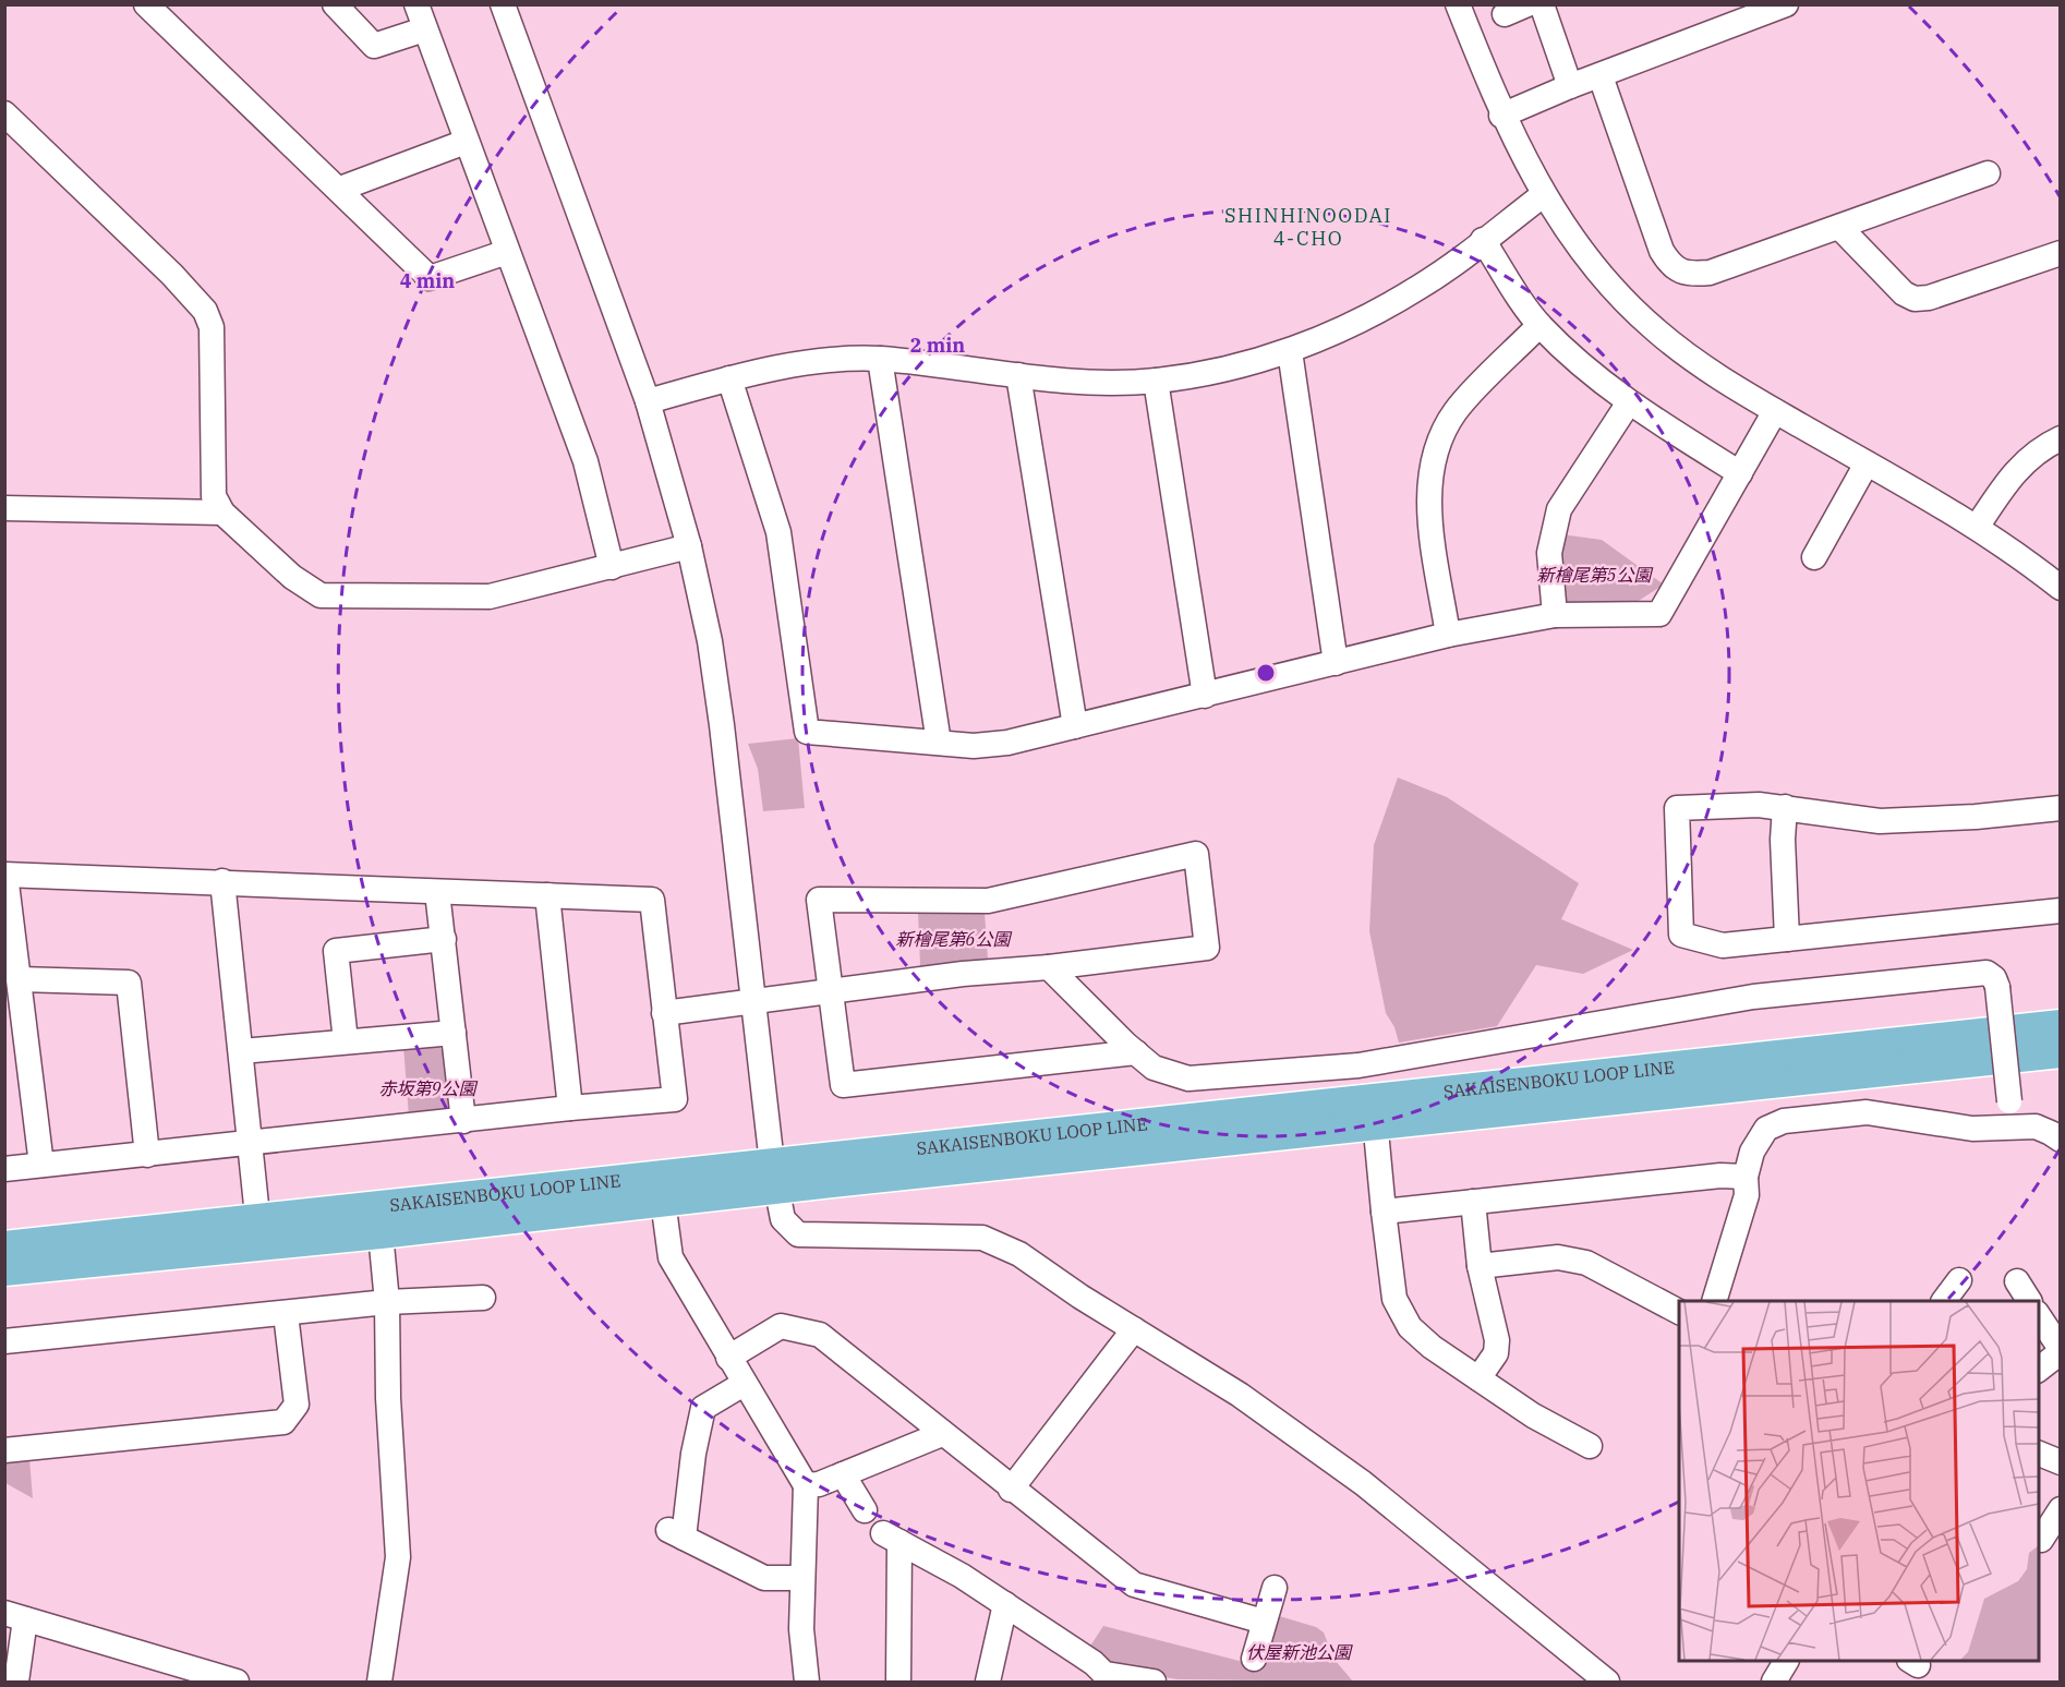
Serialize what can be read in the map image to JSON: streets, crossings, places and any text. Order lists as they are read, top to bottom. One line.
{"streets":{"main road":["SAKAISENBOKU LOOP LINE"]},"districts":["SHINHINOODAI 4-CHO"],"parks":["新檜尾第5公園","新檜尾第6公園","赤坂第9公園","伏屋新池公園"],"rings":["4 min","2 min"]}
